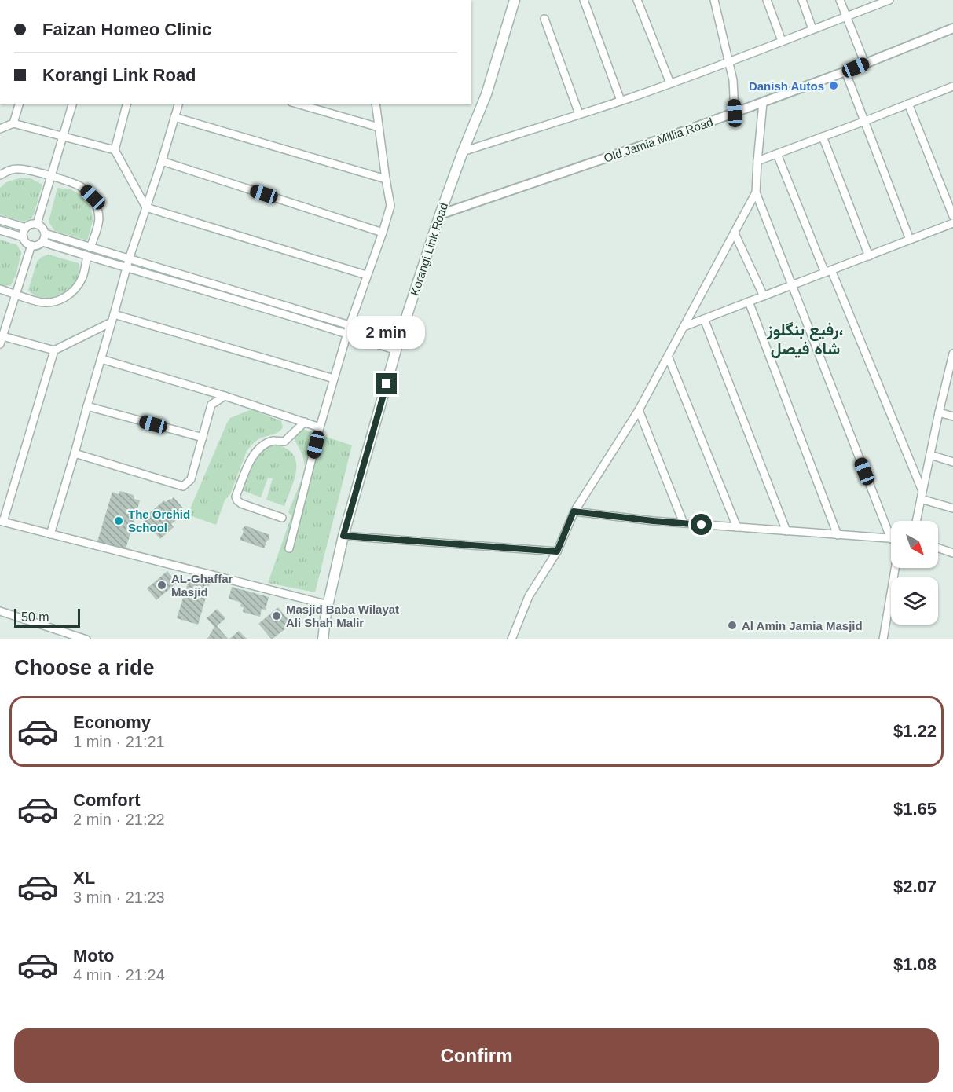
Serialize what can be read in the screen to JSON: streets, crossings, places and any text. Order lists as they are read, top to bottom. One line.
{"streets":{"main road":["Korangi Link Road"],"street":["Old Jamia Millia Road"]},"crossings":[["Old Jamia Millia Road","Korangi Link Road"]],"districts":["رفیع بنگلوز، شاہ فیصل"],"places":["Danish Autos","The Orchid School","AL-Ghaffar Masjid","Masjid Baba Wilayat Ali Shah Malir","Al Amin Jamia Masjid"],"scale_bar":"50 m","north":"bottom right","page":{"banner":["Faizan Homeo Clinic","Korangi Link Road"],"bubble":"2 min","scale":"50 m","heading":"Choose a ride","list":[{"name":"Economy","note":"1 min · 21:21","value":"$1.22"},{"name":"Comfort","note":"2 min · 21:22","value":"$1.65"},{"name":"XL","note":"3 min · 21:23","value":"$2.07"},{"name":"Moto","note":"4 min · 21:24","value":"$1.08"}],"buttons":"Confirm"}}
